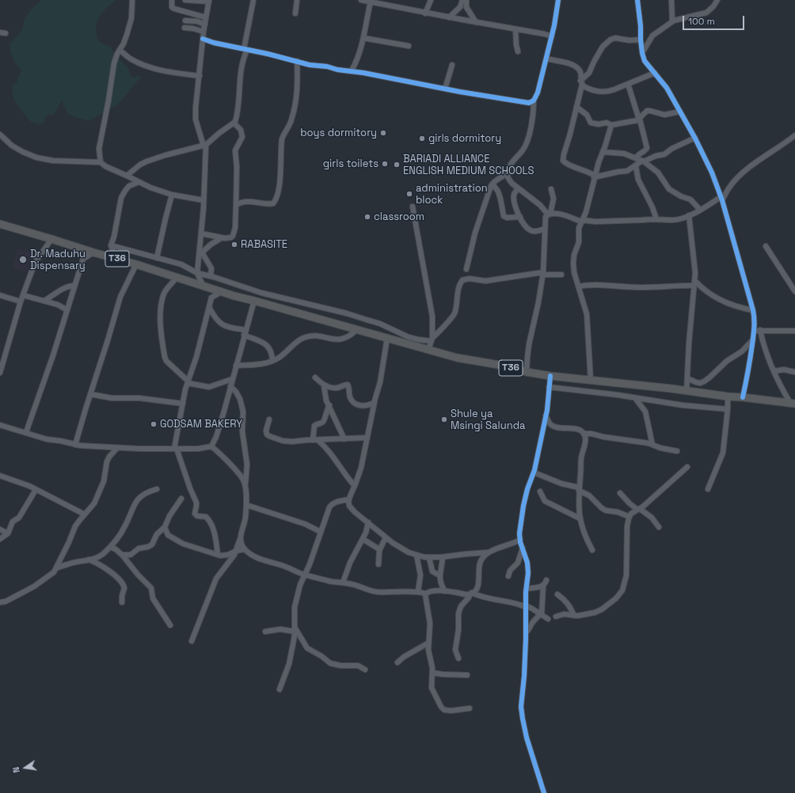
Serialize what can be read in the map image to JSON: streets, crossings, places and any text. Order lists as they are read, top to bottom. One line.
{"streets":{"highway":["T36"]},"places":["boys dormitory","girls dormitory","girls toilets","BARIADI ALLIANCE ENGLISH MEDIUM SCHOOLS","administration block","classroom","RABASITE","Dr. Maduhu Dispensary","Shule ya Msingi Salunda","GODSAM BAKERY"],"scale_bar":"100 m","north":"left"}
